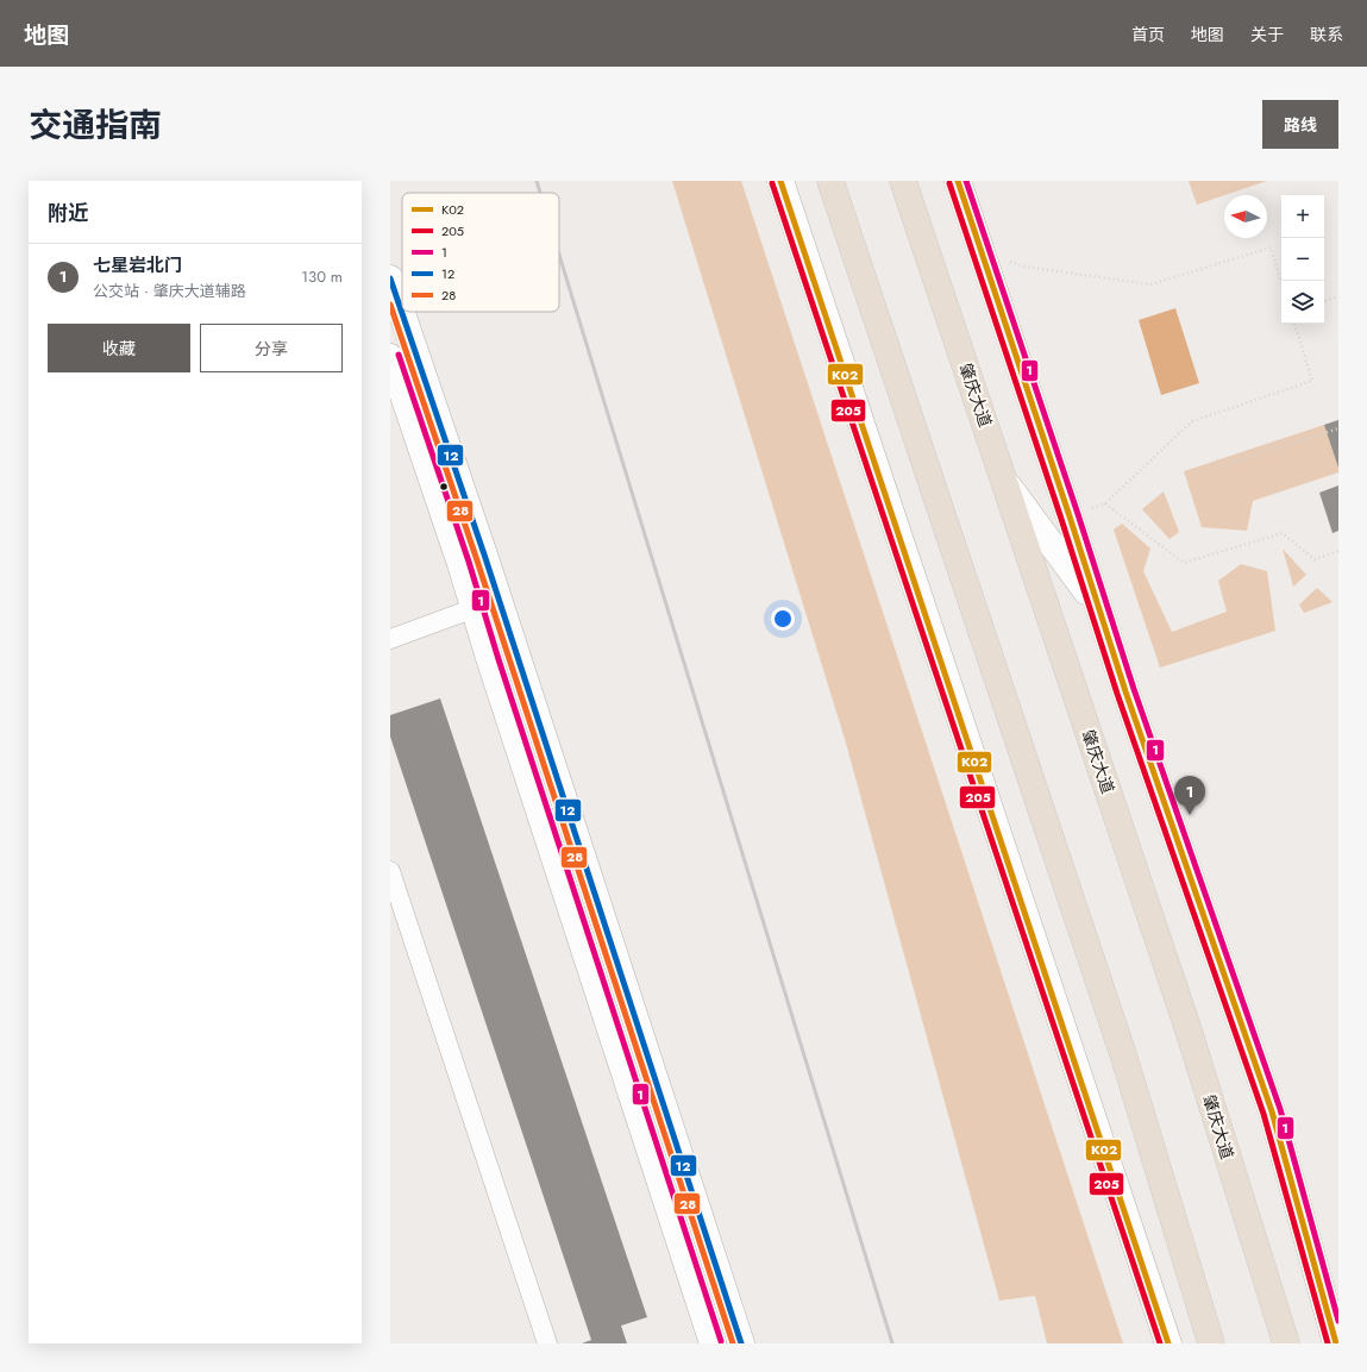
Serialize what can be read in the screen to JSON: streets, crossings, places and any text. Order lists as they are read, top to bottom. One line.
{"streets":{"highway":["肇庆大道"]},"lines":["transit line K02","transit line 1","transit line 205","transit line 12","transit line 28"],"legend":["K02","205","1","12","28"],"north":"left","page":{"header":"地图","nav":["首页","地图","关于","联系"],"title":"交通指南","buttons":["路线",["收藏","分享"]],"heading":"附近","map_buttons":["+","−"],"list":[{"mark":"1","name":"七星岩北门","note":"公交站 · 肇庆大道辅路","value":"130 m"}],"pins":"1"}}
